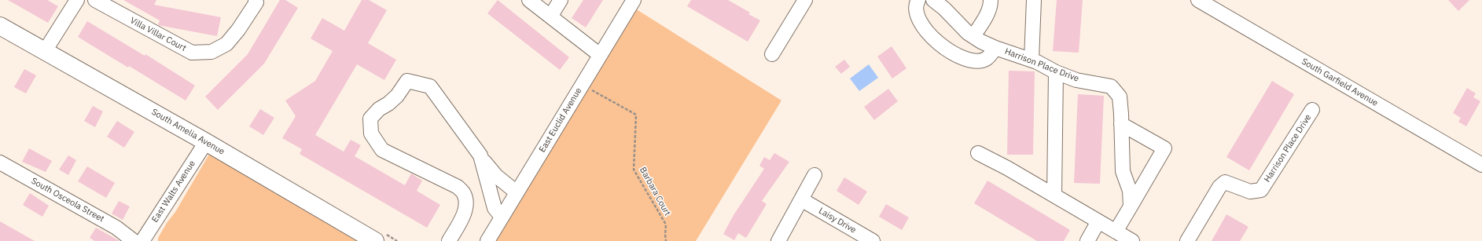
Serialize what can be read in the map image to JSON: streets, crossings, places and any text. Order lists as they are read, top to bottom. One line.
{"streets":{"main road":["South Amelia Avenue"],"street":["Villa Villar Court","Harrison Place Drive","South Garfield Avenue","East Euclid Avenue","East Walts Avenue","South Osceola Street","Laisy Drive"],"path":["Barbara Court"]},"crossings":[["East Euclid Avenue","Barbara Court"],["South Amelia Avenue","East Walts Avenue"]]}
